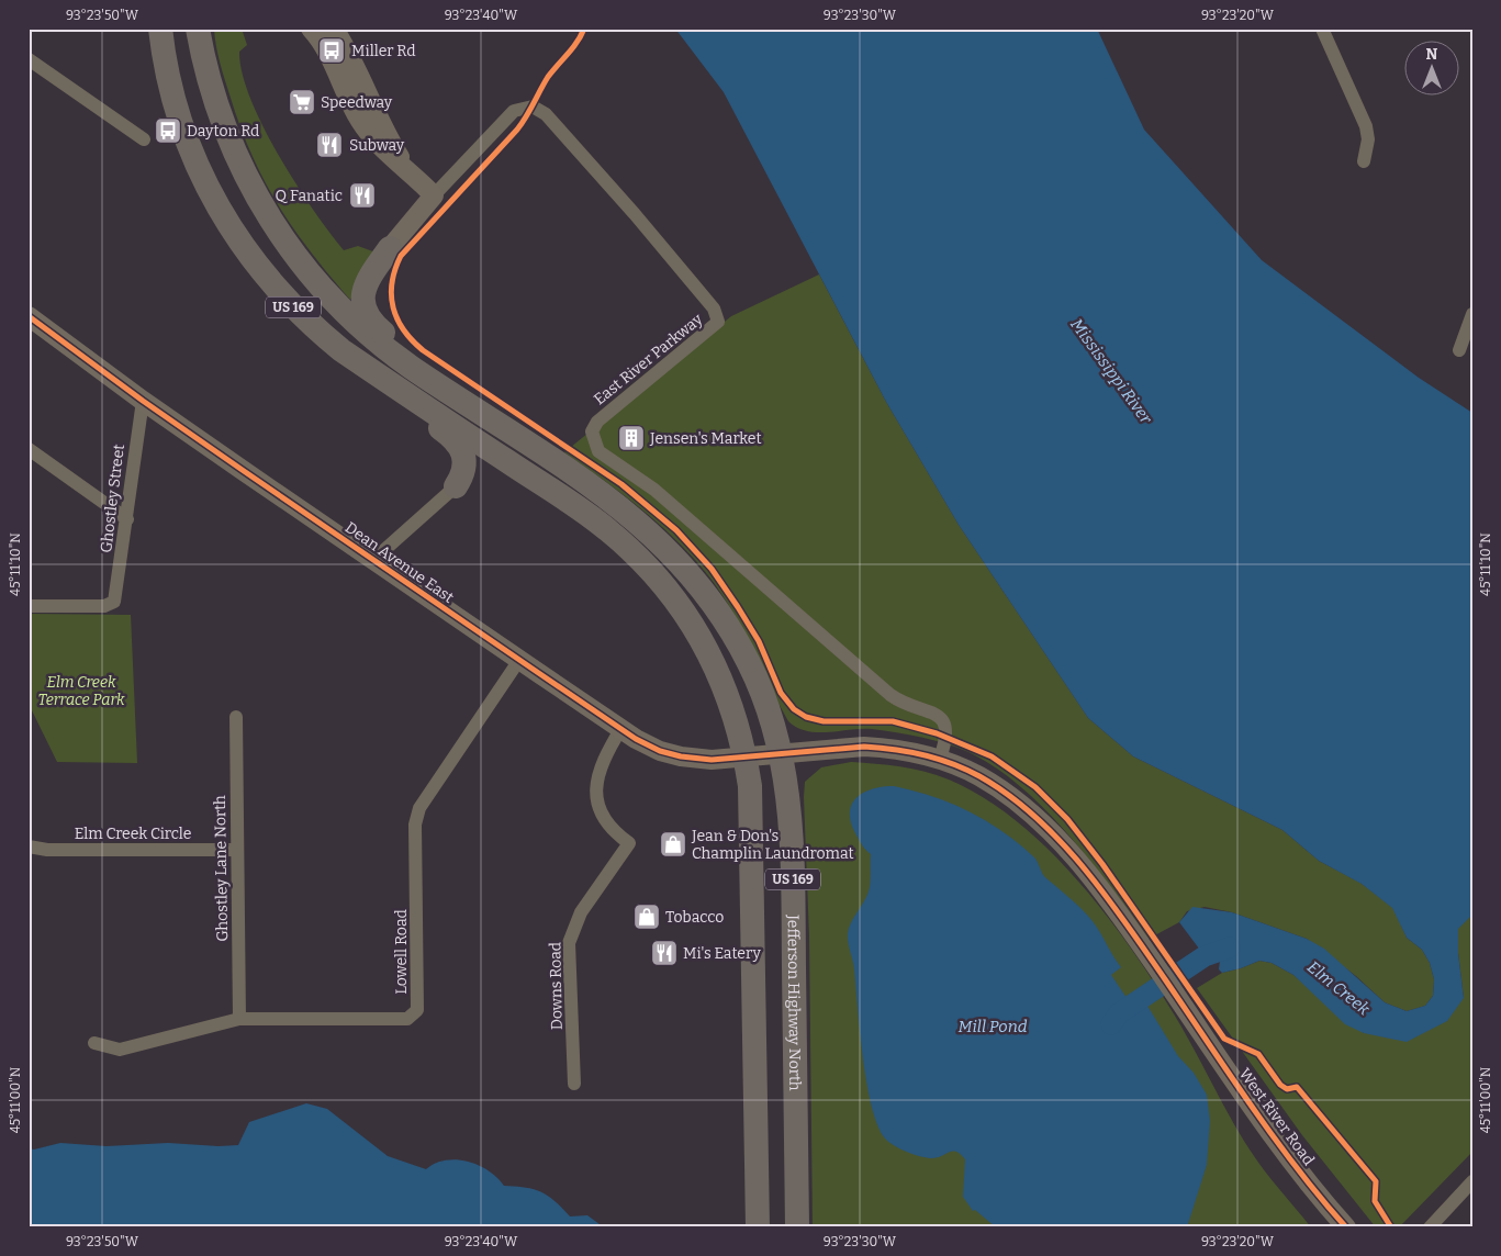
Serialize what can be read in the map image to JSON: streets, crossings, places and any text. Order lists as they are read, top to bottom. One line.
{"streets":{"highway":["US 169","Jefferson Highway North"],"street":["East River Parkway","Ghostley Street","Dean Avenue East","Elm Creek Circle","Ghostley Lane North","Lowell Road","Downs Road","West River Road"]},"crossings":[["US 169","Dean Avenue East"],["US 169","Jefferson Highway North"],["East River Parkway","West River Road"],["Ghostley Street","Dean Avenue East"],["Dean Avenue East","Lowell Road"],["Dean Avenue East","Downs Road"],["Dean Avenue East","Jefferson Highway North"],["Dean Avenue East","West River Road"],["Elm Creek Circle","Ghostley Lane North"],["Ghostley Lane North","Lowell Road"],["Jefferson Highway North","West River Road"]],"water":["Mississippi River","Elm Creek","Mill Pond"],"parks":["Elm Creek Terrace Park"],"places":{"bus stop":["Miller Rd","Dayton Rd"],"supermarket":["Speedway"],"restaurant":["Subway","Q Fanatic","Mi's Eatery"],"building":["Jensen's Market"],"shop":["Jean & Don's Champlin Laundromat","Tobacco"]},"north":"top","coordinates":["93°23'50\"W","93°23'40\"W","93°23'30\"W","93°23'20\"W","45°11'10\"N","45°11'00\"N"]}
